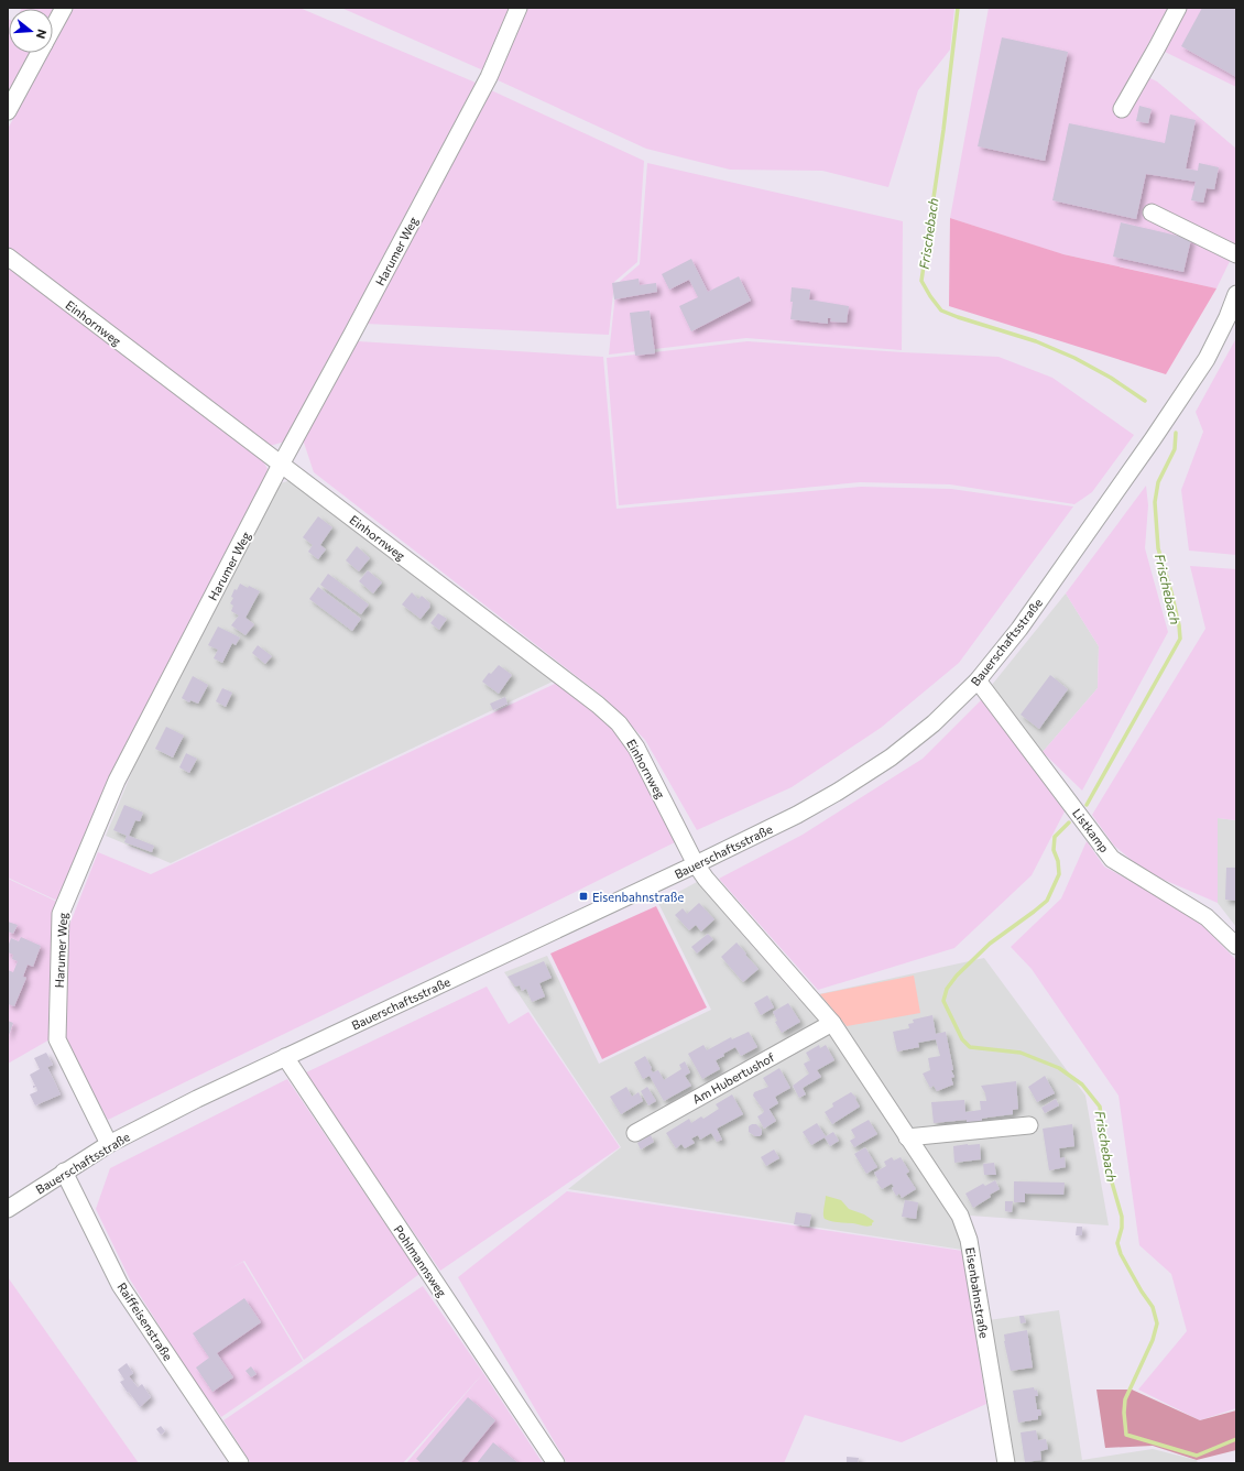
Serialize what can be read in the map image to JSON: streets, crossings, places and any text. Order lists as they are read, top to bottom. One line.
{"streets":{"street":["Harumer Weg","Einhornweg","Bauerschaftsstraße","Listkamp","Am Hubertushof","Pohlmannsweg","Eisenbahnstraße","Raiffeisenstraße"]},"crossings":[["Harumer Weg","Einhornweg"],["Harumer Weg","Bauerschaftsstraße"],["Einhornweg","Bauerschaftsstraße"],["Einhornweg","Eisenbahnstraße"],["Bauerschaftsstraße","Listkamp"],["Bauerschaftsstraße","Pohlmannsweg"],["Bauerschaftsstraße","Eisenbahnstraße"],["Bauerschaftsstraße","Raiffeisenstraße"],["Am Hubertushof","Eisenbahnstraße"]],"water":["Frischebach"],"places":{"transit":["Eisenbahnstraße"]},"north":"right"}
